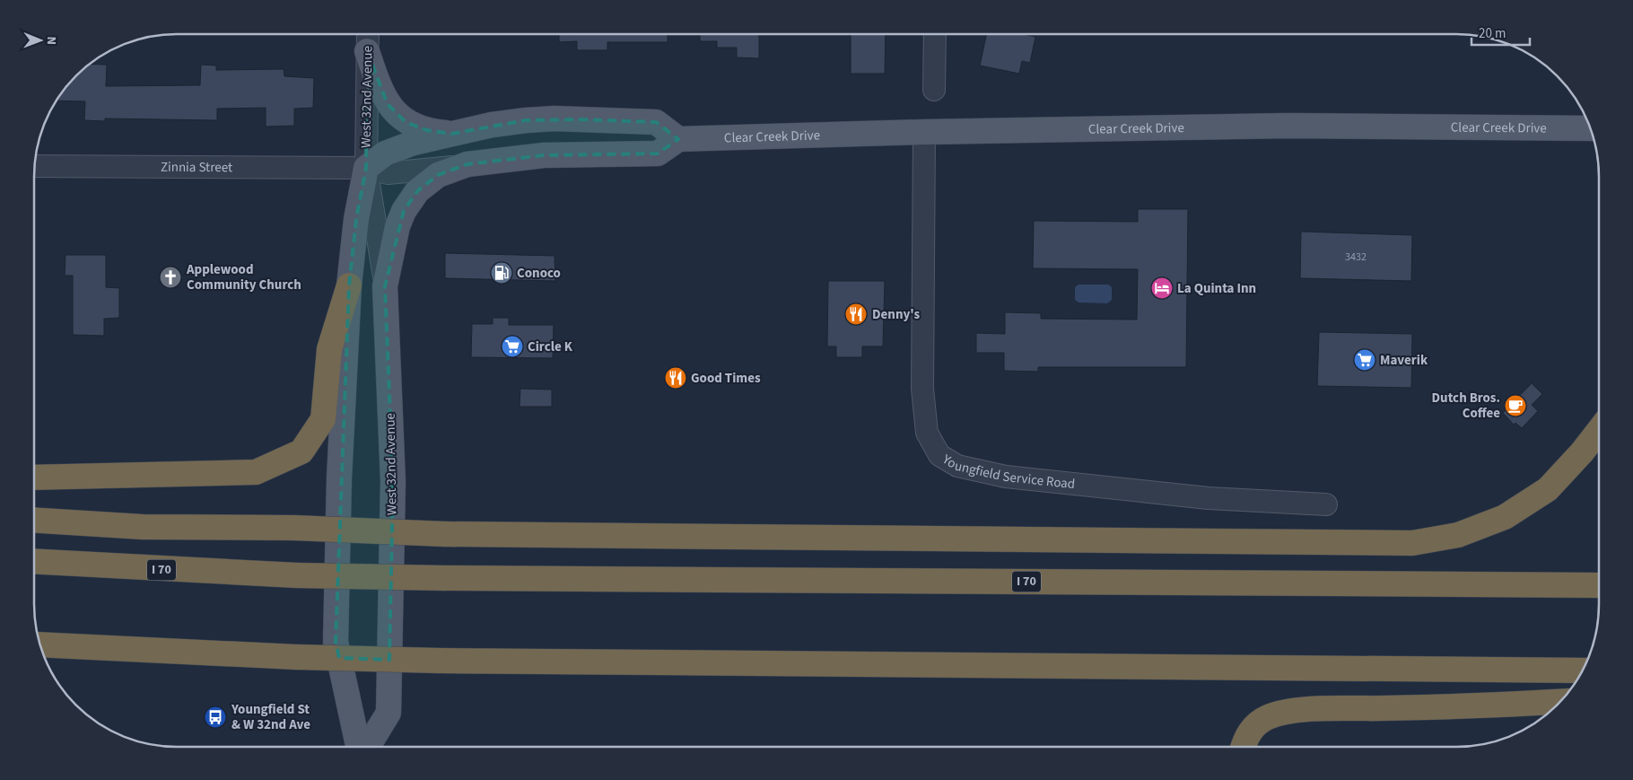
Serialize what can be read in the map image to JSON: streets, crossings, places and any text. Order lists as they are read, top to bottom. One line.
{"streets":{"highway":["I 70"],"main road":["West 32nd Avenue","Clear Creek Drive"],"street":["Zinnia Street","Youngfield Service Road"]},"crossings":[["West 32nd Avenue","Zinnia Street"],["Clear Creek Drive","Youngfield Service Road"]],"places":{"fuel station":["Conoco"],"church":["Applewood Community Church"],"hotel":["La Quinta Inn"],"restaurant":["Denny's","Good Times"],"supermarket":["Circle K","Maverik"],"cafe":["Dutch Bros. Coffee"],"bus stop":["Youngfield St & W 32nd Ave"]},"house_numbers":["3432"],"scale_bar":"20 m","north":"right"}
